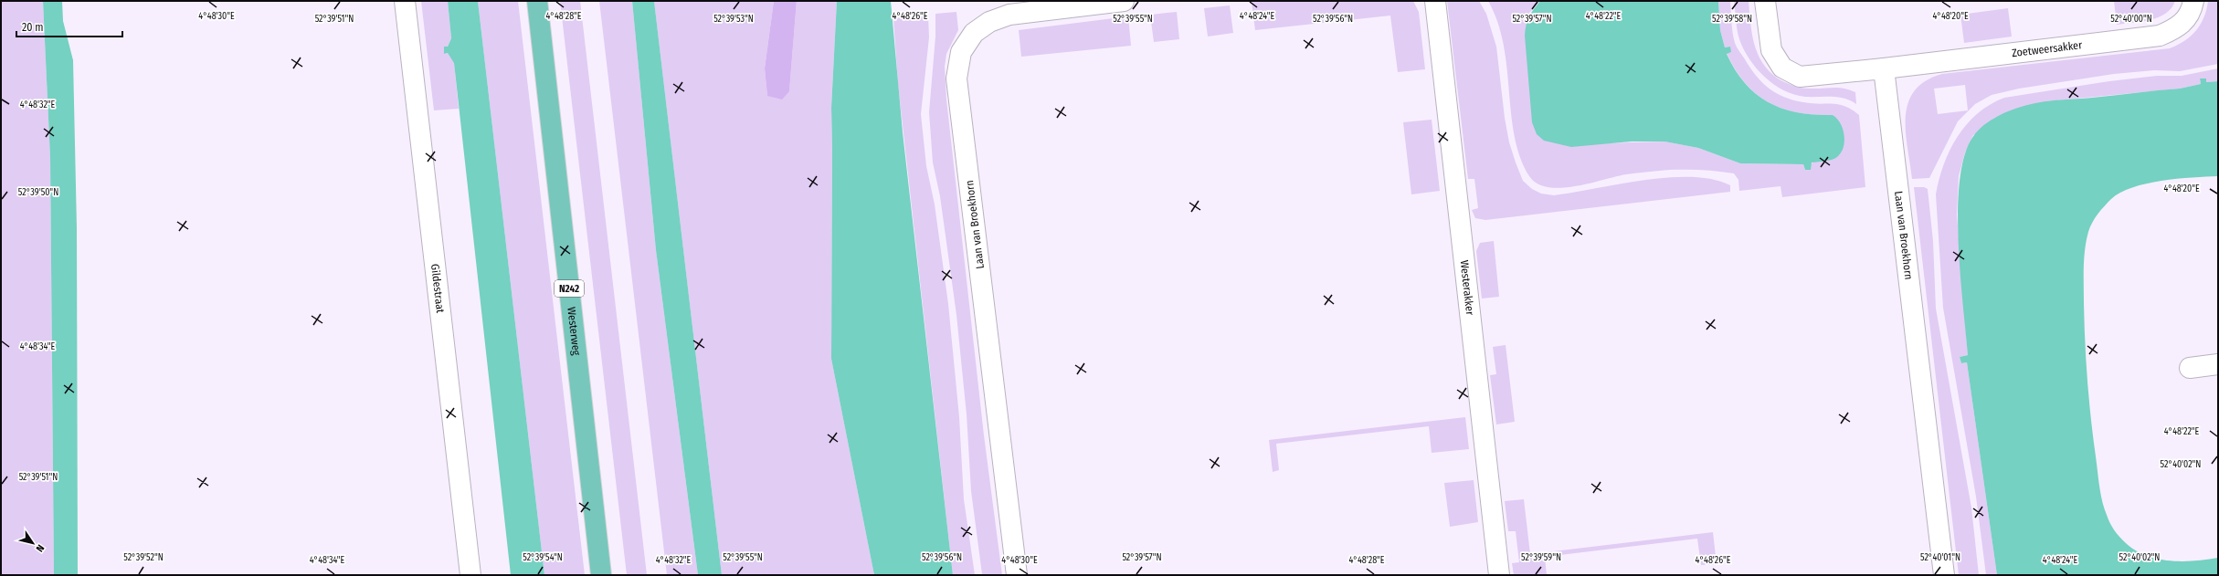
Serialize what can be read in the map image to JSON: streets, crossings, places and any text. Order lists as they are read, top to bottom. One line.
{"streets":{"main road":["N242","Westerweg"],"street":["Zoetweersakker","Laan van Broekhorn","Westerakker","Gildestraat"]},"crossings":[["Zoetweersakker","Laan van Broekhorn"]],"scale_bar":"20 m","north":"bottom right","coordinates":["4°48'30\"E","4°48'28\"E","4°48'26\"E","4°48'24\"E","4°48'22\"E","4°48'20\"E","52°39'51\"N","52°39'53\"N","52°39'55\"N","52°39'56\"N","52°39'57\"N","52°39'58\"N","52°40'00\"N","4°48'32\"E","52°39'50\"N","4°48'34\"E","52°40'02\"N","52°39'52\"N","52°39'54\"N","52°39'59\"N","52°40'01\"N"]}
